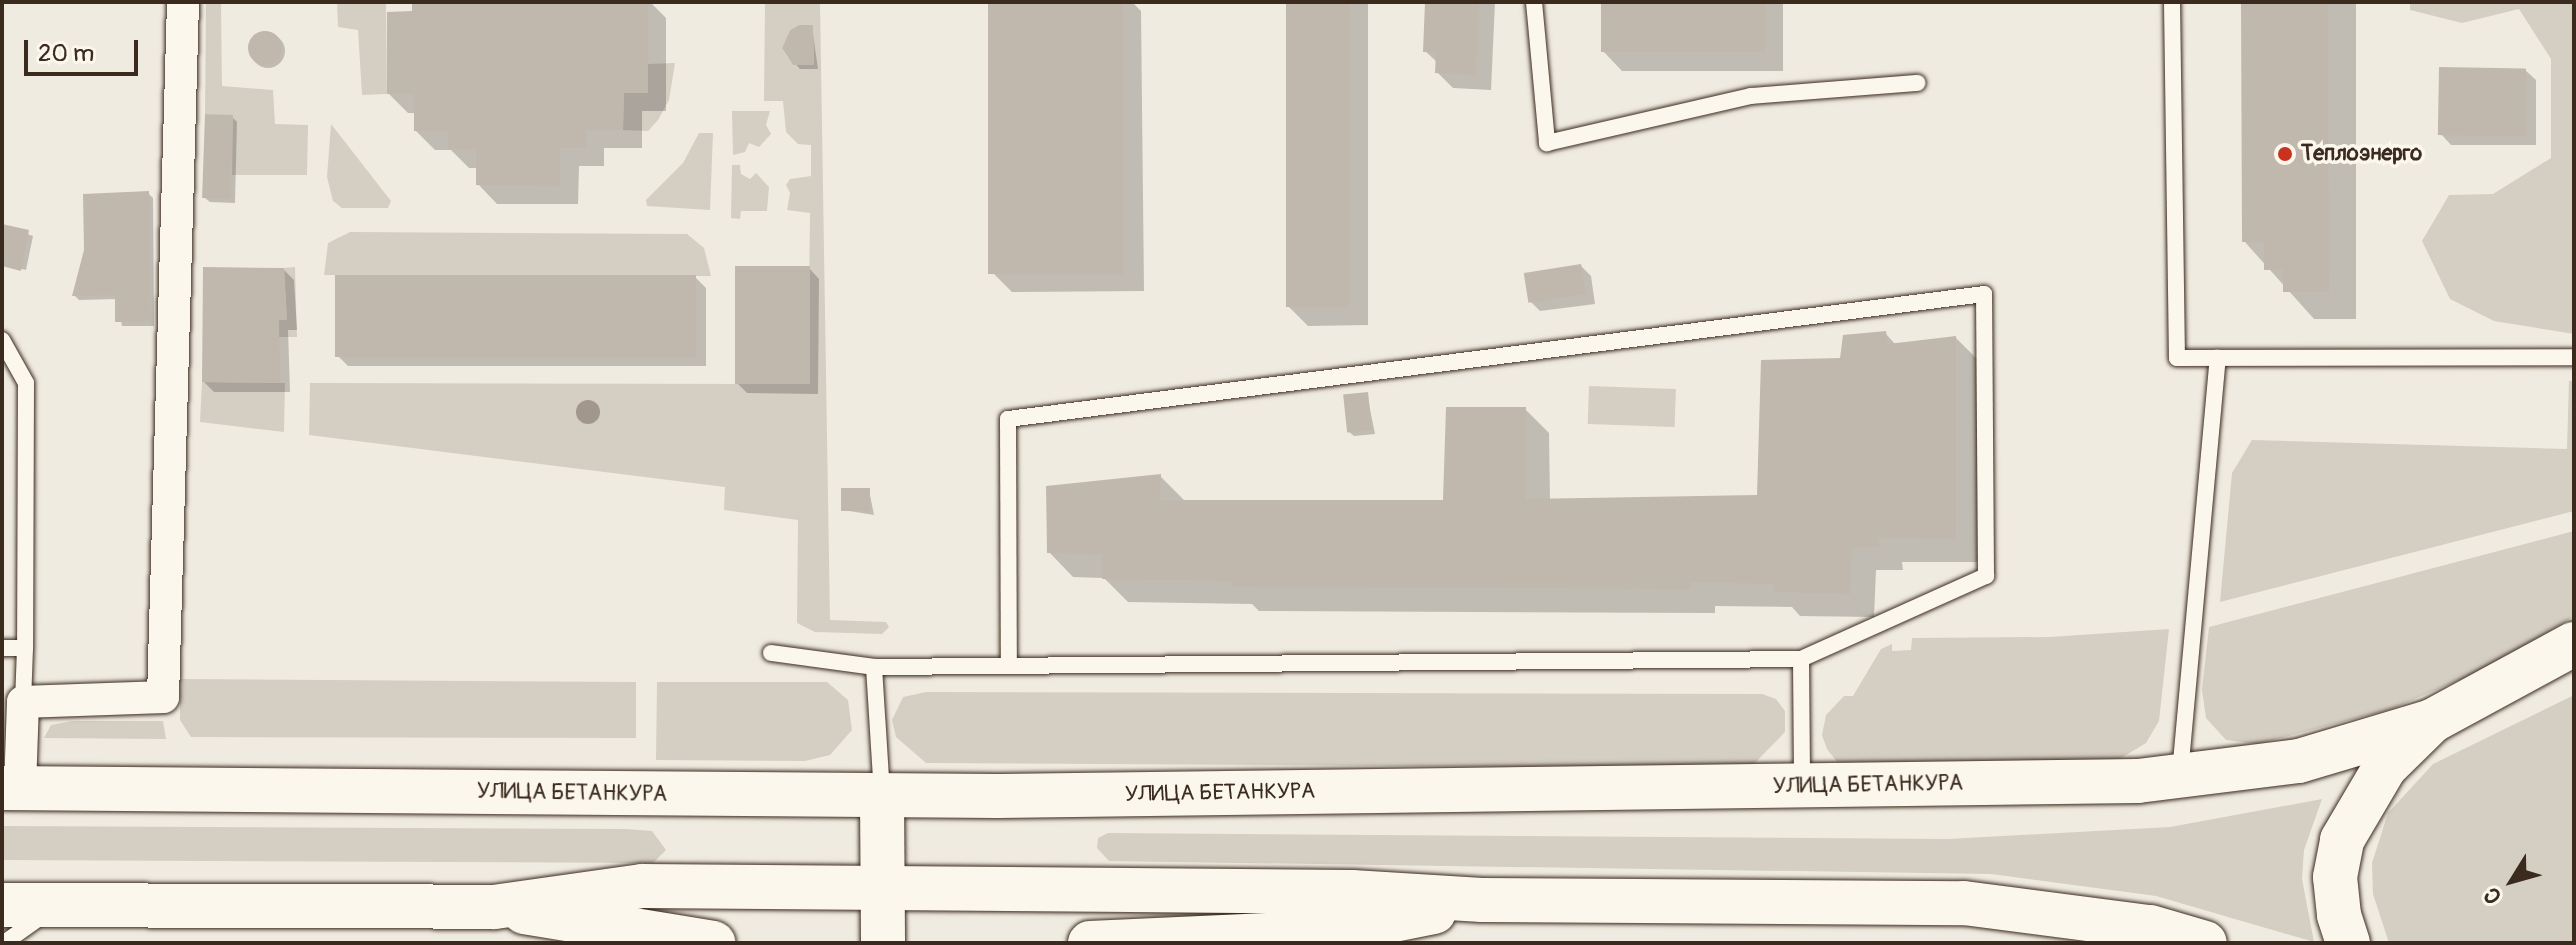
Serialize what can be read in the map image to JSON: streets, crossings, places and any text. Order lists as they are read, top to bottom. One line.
{"streets":{"main road":["УЛИЦА БЕТАНКУРА"]},"places":["Теплоэнерго"],"scale_bar":"20 m","north":"bottom left"}
